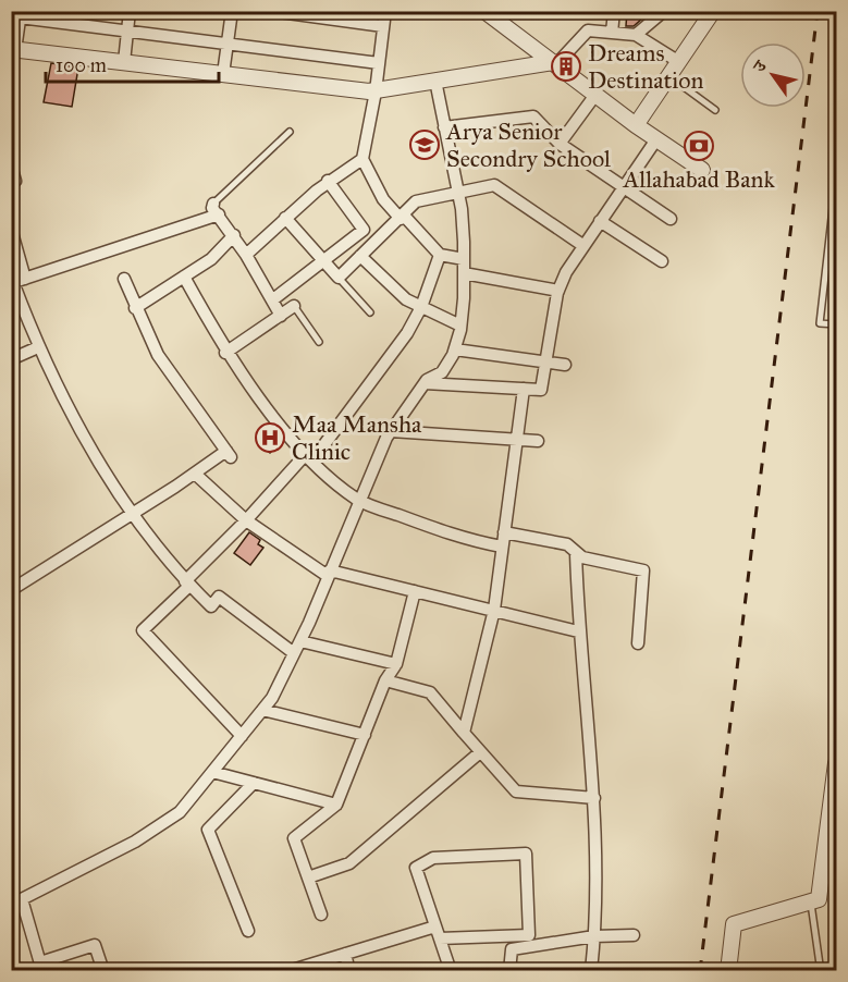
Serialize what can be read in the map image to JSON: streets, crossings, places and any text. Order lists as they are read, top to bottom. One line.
{"places":{"building":["Dreams Destination"],"school or university":["Arya Senior Secondry School"],"bank":["Allahabad Bank"],"hospital":["Maa Mansha Clinic"]},"scale_bar":"100 m","north":"top left"}
